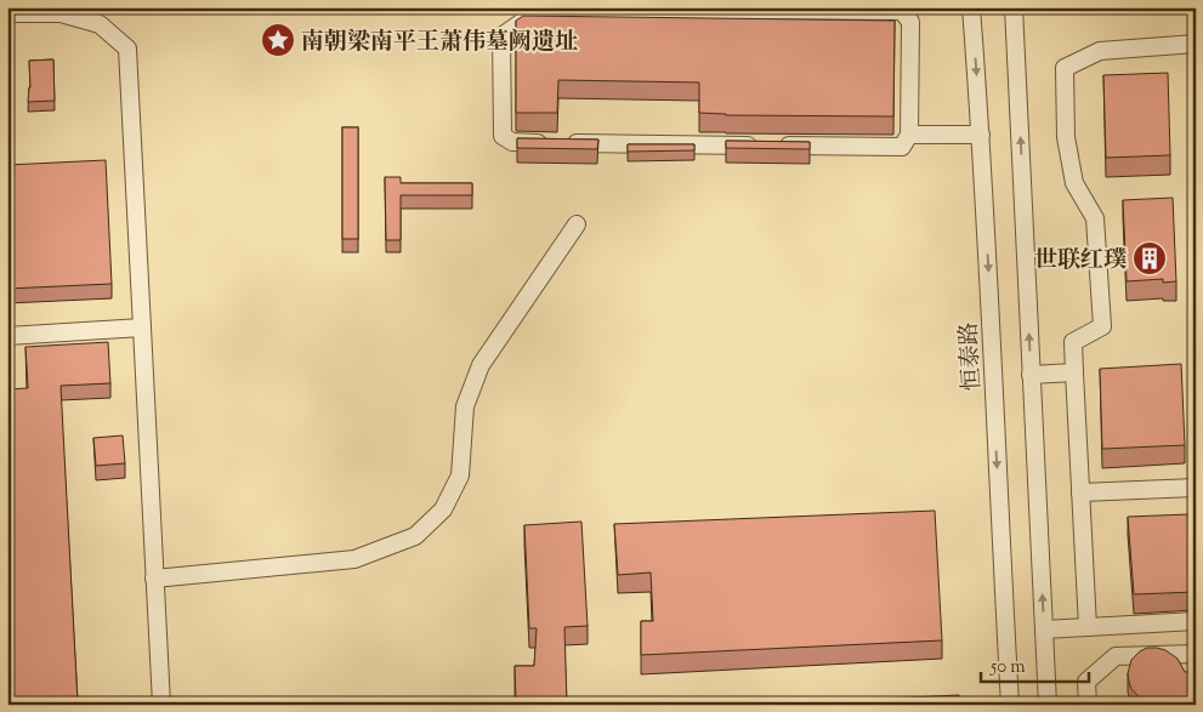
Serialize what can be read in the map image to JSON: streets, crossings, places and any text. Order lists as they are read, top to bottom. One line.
{"streets":{"street":["恒泰路"]},"places":{"place":["南朝梁南平王萧伟墓阙遗址"],"building":["世联红璞"]},"scale_bar":"50 m"}
